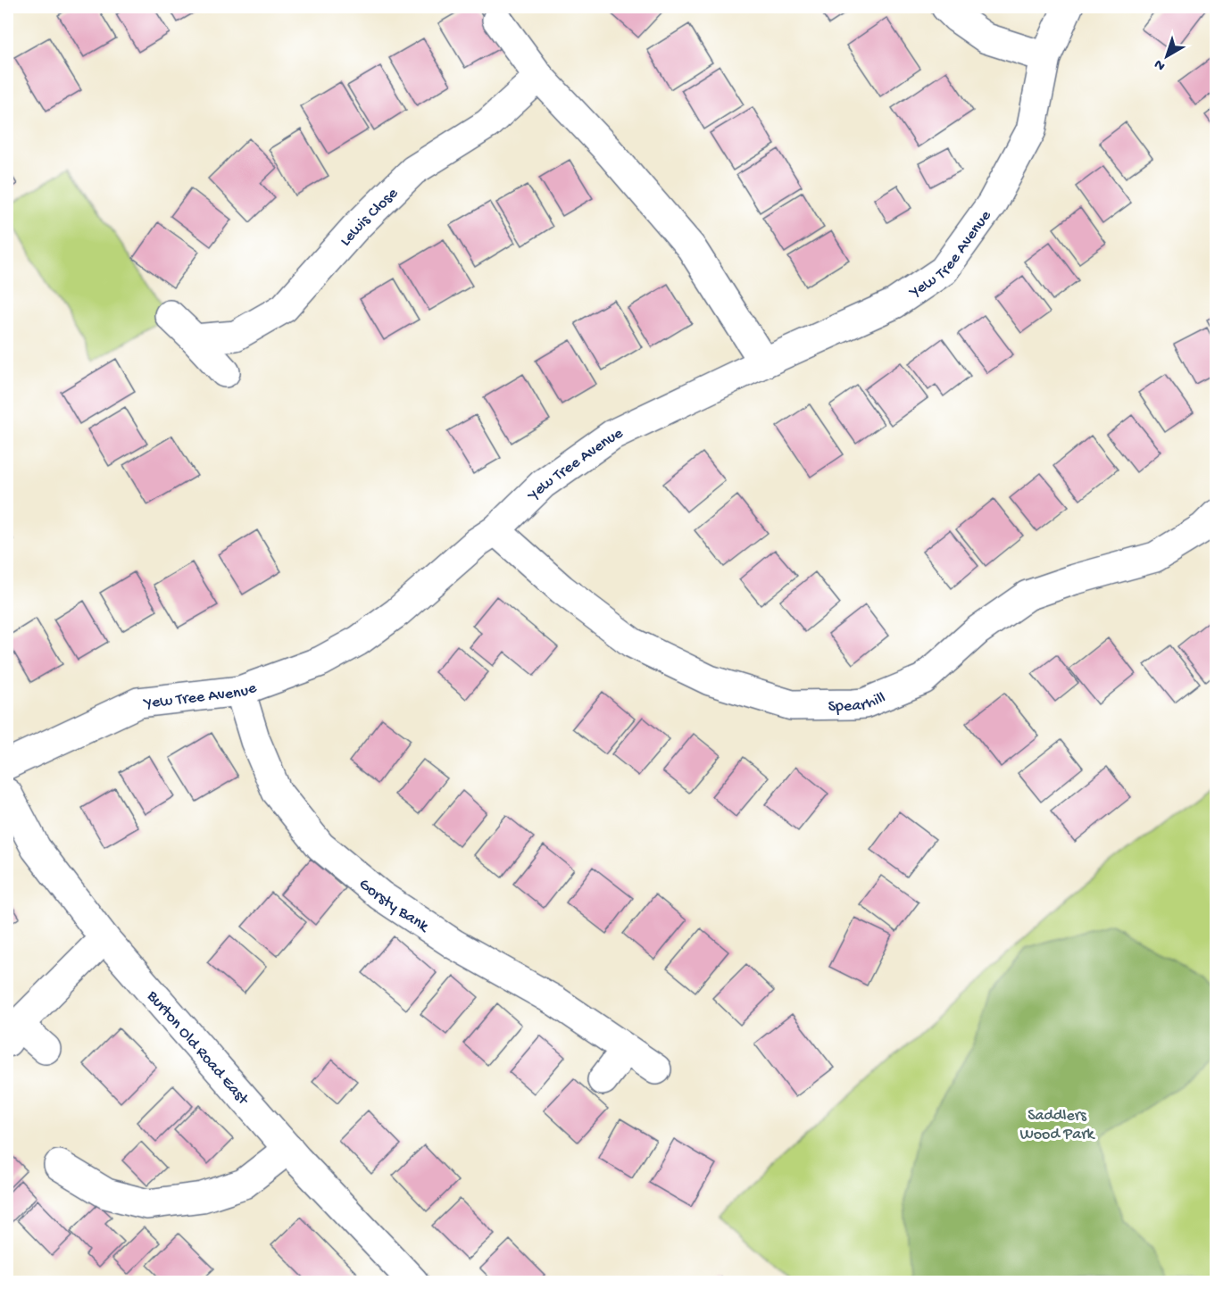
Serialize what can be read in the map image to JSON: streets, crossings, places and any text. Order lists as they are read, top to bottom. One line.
{"streets":{"street":["Lewis Close","Yew Tree Avenue","Spearhill","Gorsty Bank","Burton Old Road East"]},"crossings":[["Yew Tree Avenue","Spearhill"],["Yew Tree Avenue","Gorsty Bank"]],"parks":["Saddlers Wood Park"],"north":"bottom left"}
